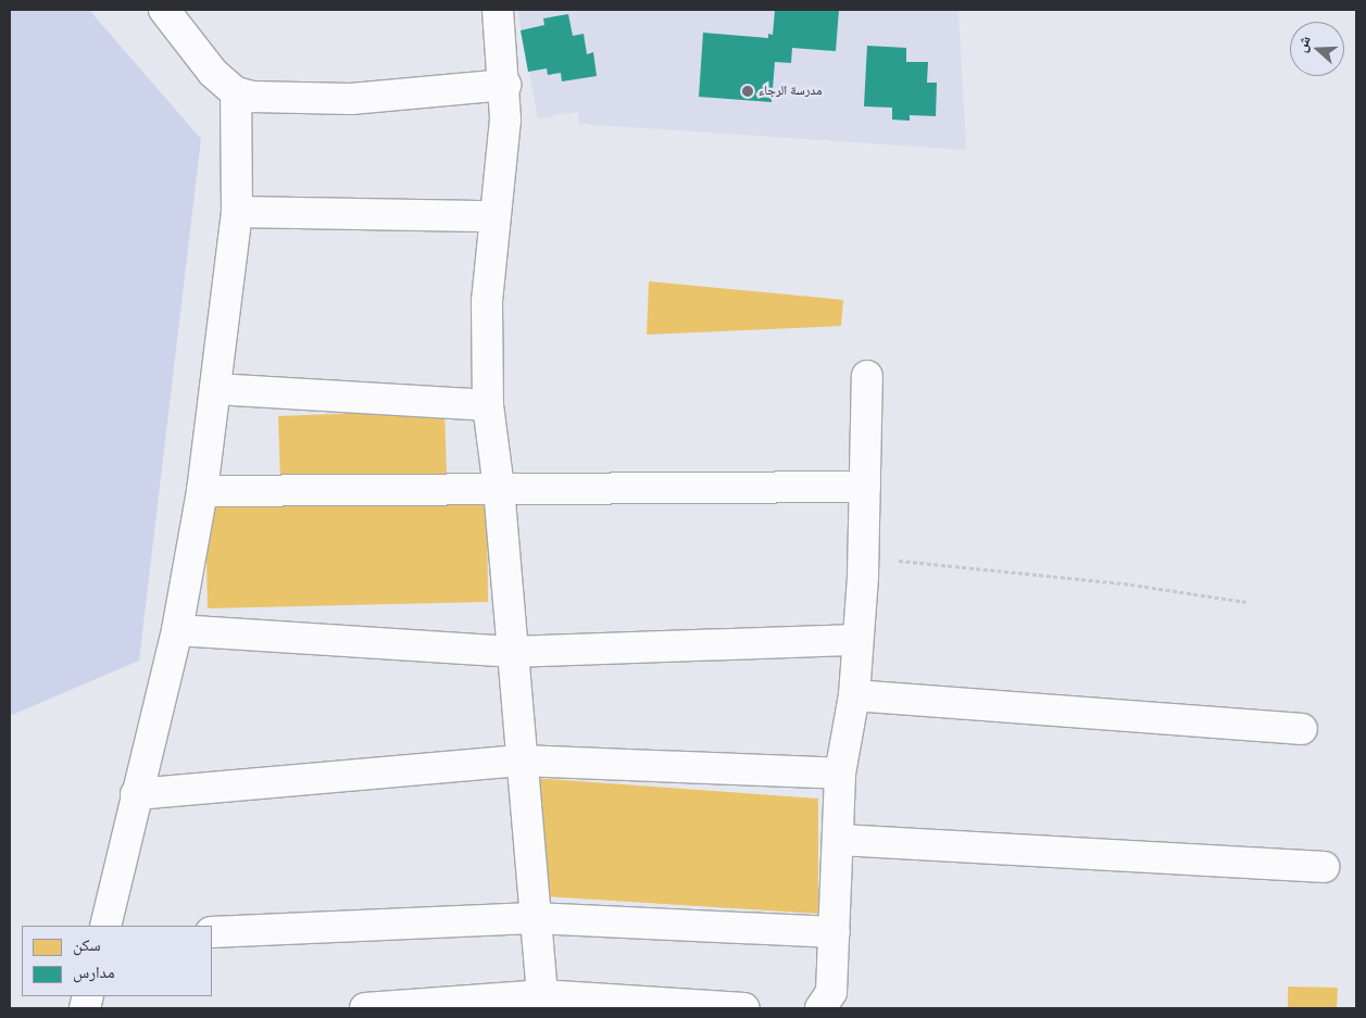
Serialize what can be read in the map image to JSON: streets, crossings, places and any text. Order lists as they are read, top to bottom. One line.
{"places":["مدرسة الرجاء"],"legend":["سكن","مدارس"],"north":"left"}
